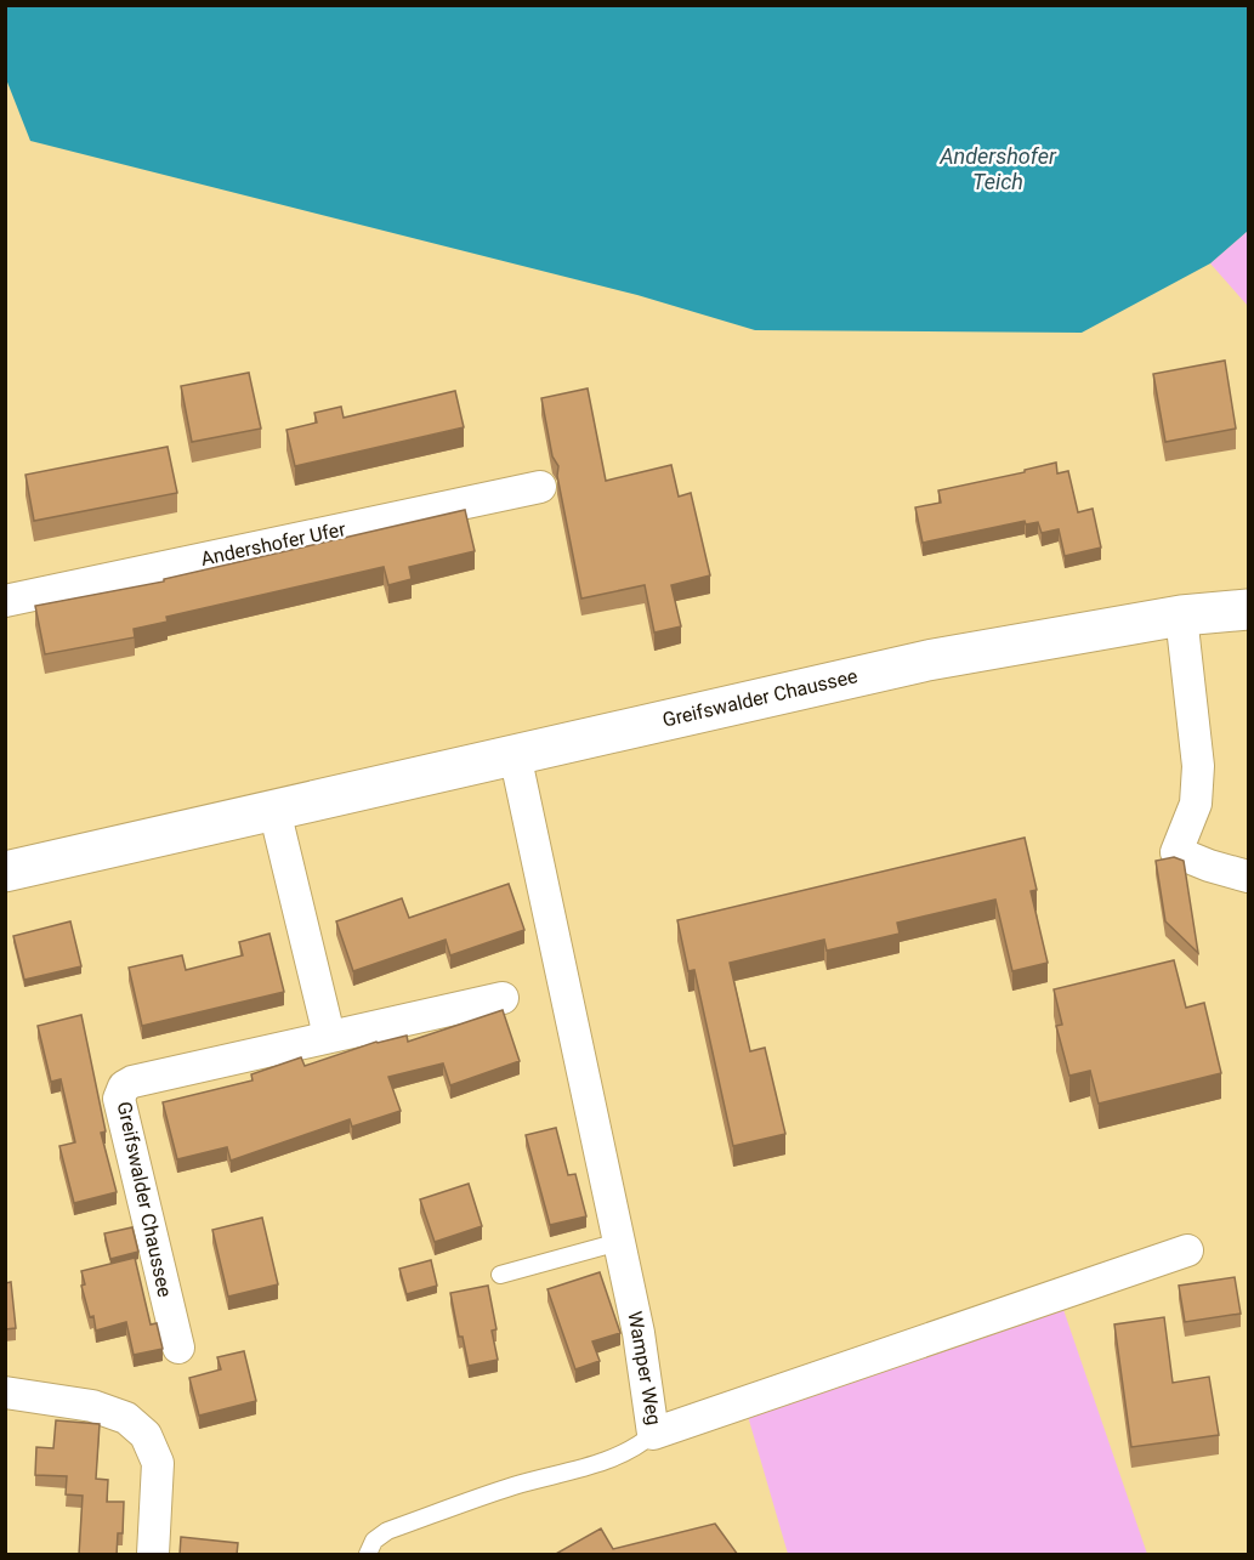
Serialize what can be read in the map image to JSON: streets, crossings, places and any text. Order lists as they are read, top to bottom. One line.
{"streets":{"main road":["Greifswalder Chaussee"],"street":["Andershofer Ufer","Wamper Weg"]},"crossings":[["Greifswalder Chaussee","Wamper Weg"]],"water":["Andershofer Teich"]}
